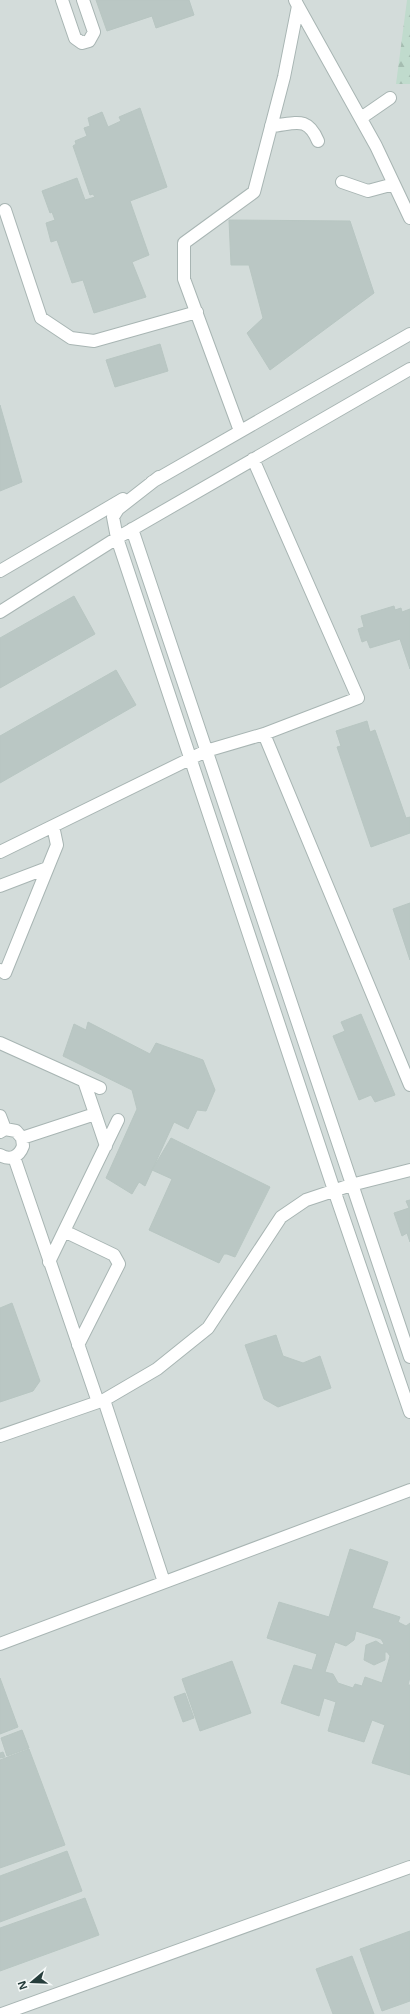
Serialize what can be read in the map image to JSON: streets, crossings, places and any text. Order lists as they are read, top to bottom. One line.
{"north":"left"}
